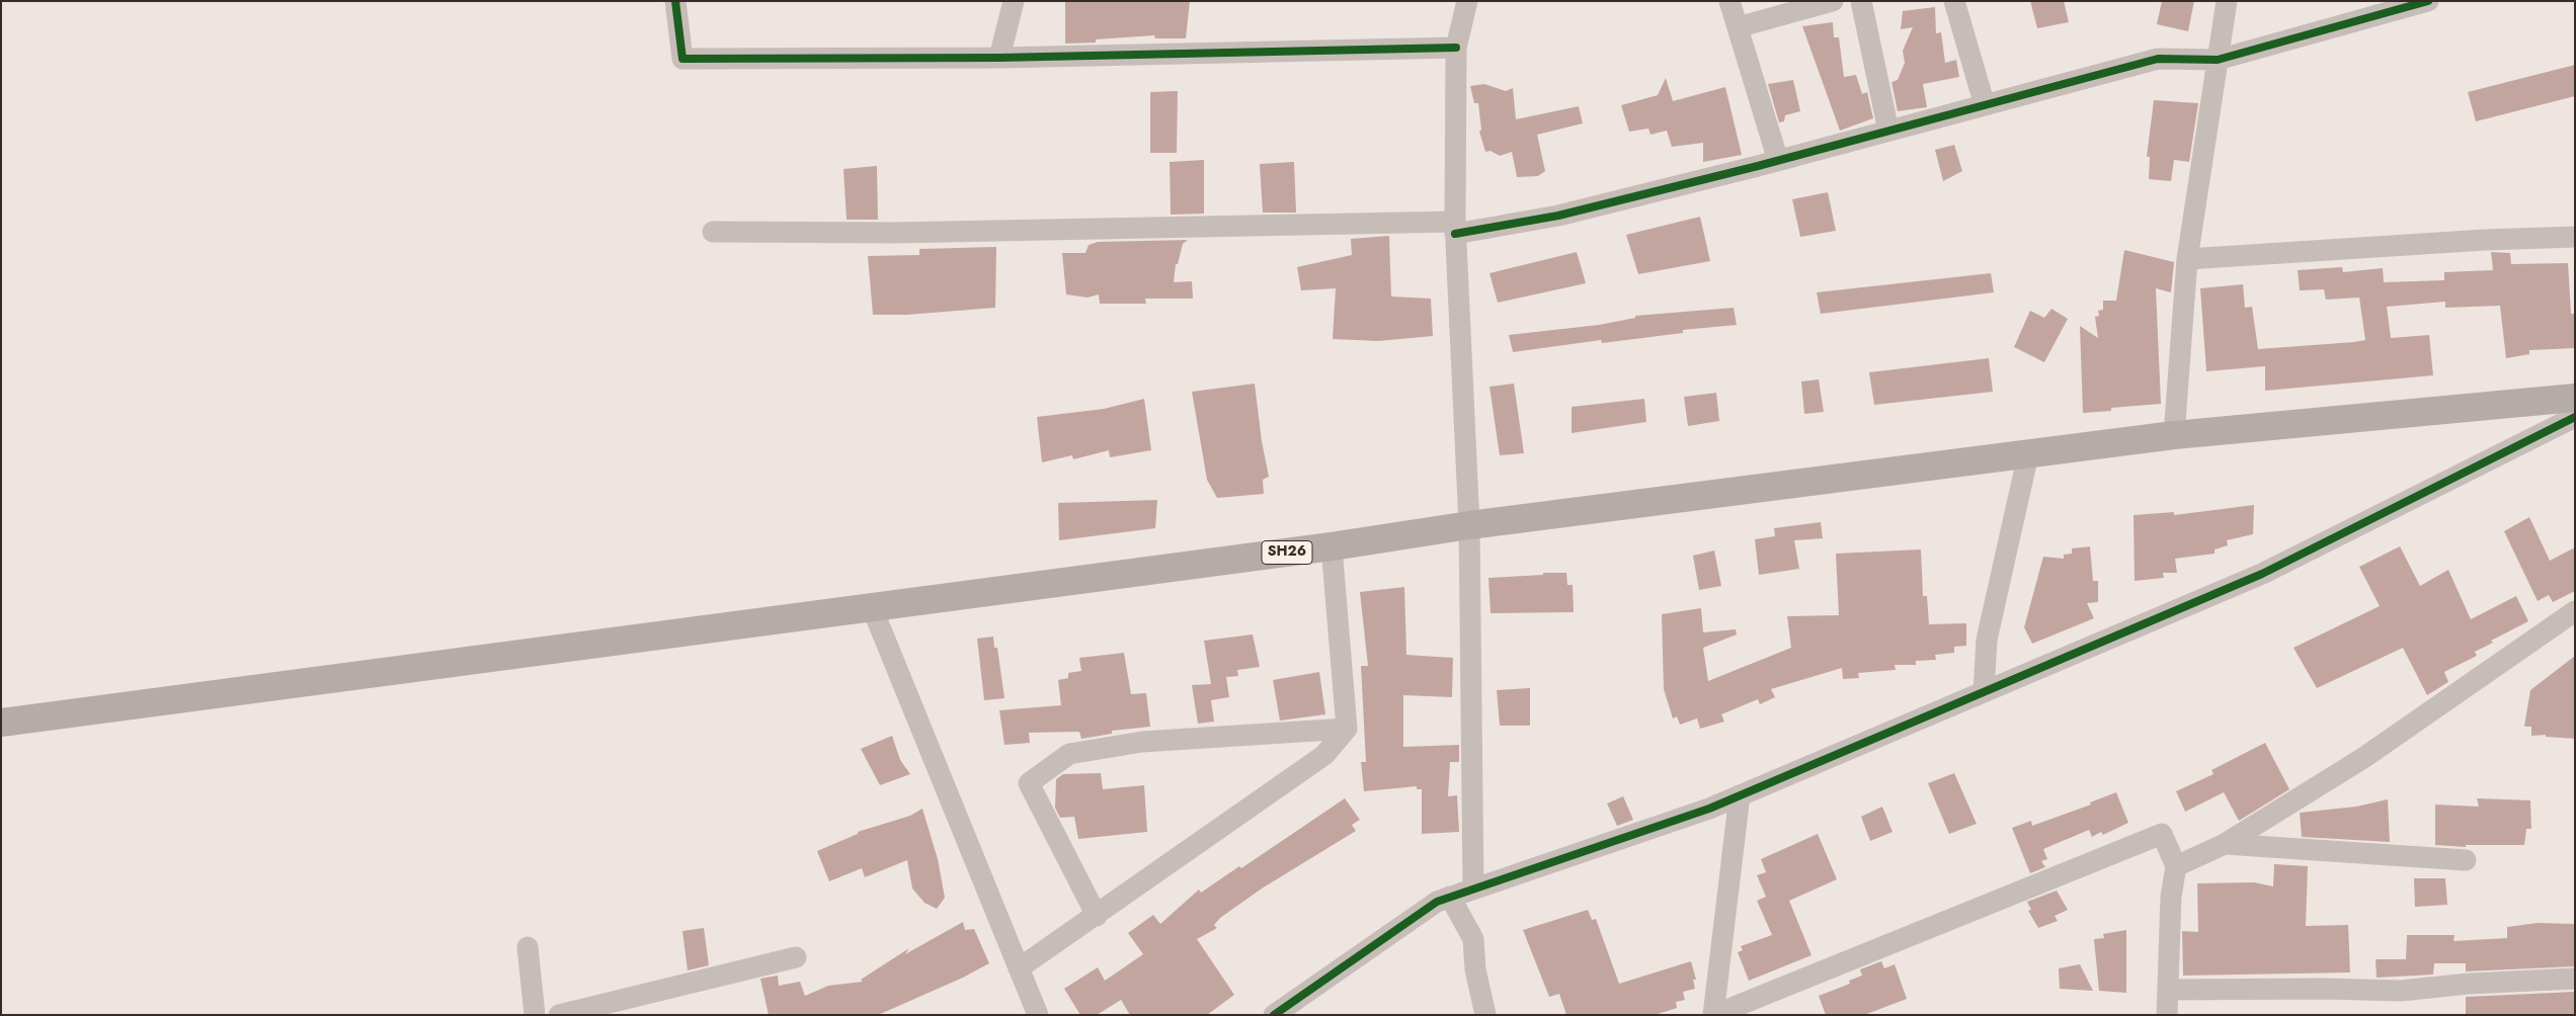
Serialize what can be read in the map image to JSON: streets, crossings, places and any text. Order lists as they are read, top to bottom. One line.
{"streets":{"main road":["SH26"]}}
